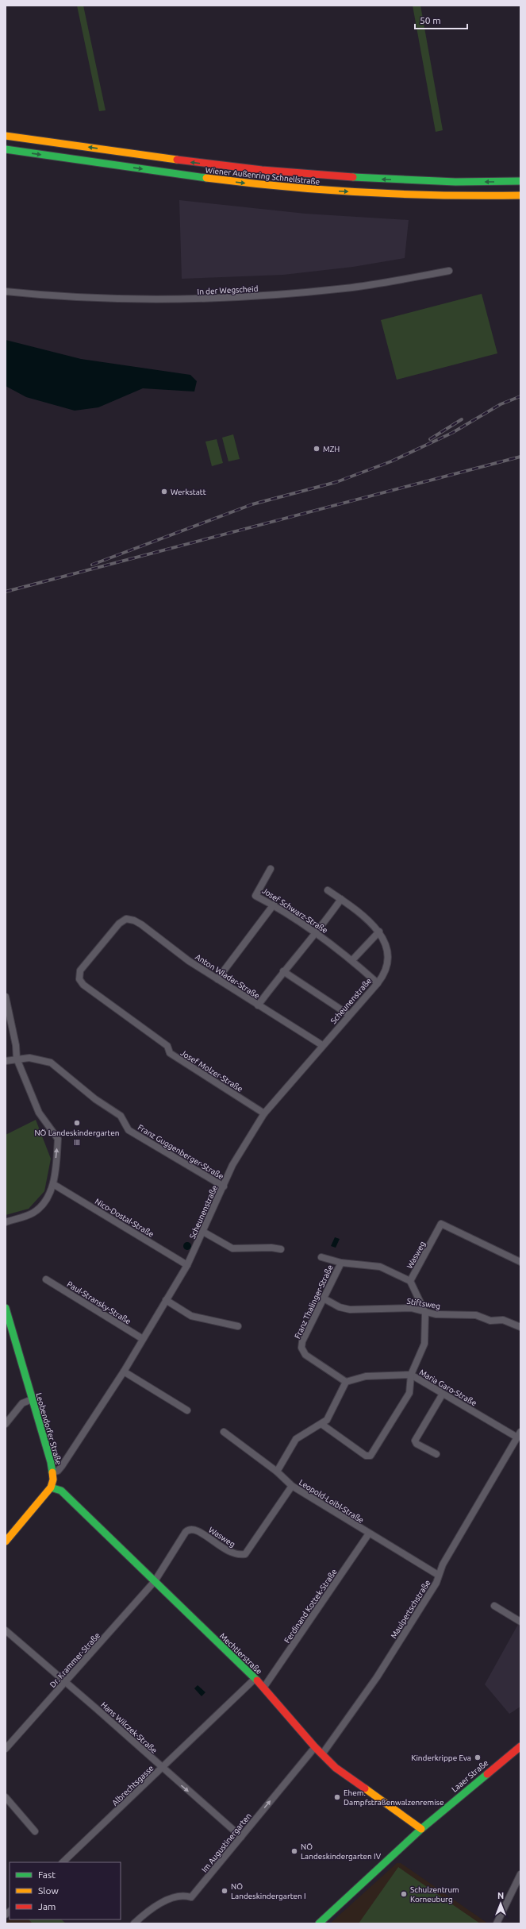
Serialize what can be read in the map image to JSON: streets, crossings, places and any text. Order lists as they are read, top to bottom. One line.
{"streets":{"main road":["Wiener Außenring Schnellstraße","Leobendorfer Straße","Mechtlerstraße","Laaer Straße"],"street":["In der Wegscheid","Josef Schwarz-Straße","Anton Wladar-Straße","Scheunenstraße","Josef Molzer-Straße","Franz Guggenberger-Straße","Nico-Dostal-Straße","Wasweg","Franz Thalinger-Straße","Paul-Stransky-Straße","Stiftsweg","Maria Garo-Straße","Leopold-Loibl-Straße","Ferdinand Kottek-Straße","Maulpertschstraße","Dr. Krammer-Straße","Hans Wilczek-Straße","Albrechtsgasse","Im Augustinergarten"]},"crossings":[["Josef Schwarz-Straße","Scheunenstraße"],["Anton Wladar-Straße","Scheunenstraße"],["Anton Wladar-Straße","Josef Molzer-Straße"],["Scheunenstraße","Josef Molzer-Straße"],["Scheunenstraße","Franz Guggenberger-Straße"],["Scheunenstraße","Nico-Dostal-Straße"],["Scheunenstraße","Paul-Stransky-Straße"],["Scheunenstraße","Leobendorfer Straße"],["Wasweg","Stiftsweg"],["Wasweg","Maria Garo-Straße"],["Wasweg","Leopold-Loibl-Straße"],["Wasweg","Mechtlerstraße"],["Wasweg","Dr. Krammer-Straße"],["Franz Thalinger-Straße","Stiftsweg"],["Franz Thalinger-Straße","Maria Garo-Straße"],["Maria Garo-Straße","Maulpertschstraße"],["Leobendorfer Straße","Mechtlerstraße"],["Leopold-Loibl-Straße","Ferdinand Kottek-Straße"],["Leopold-Loibl-Straße","Maulpertschstraße"],["Ferdinand Kottek-Straße","Mechtlerstraße"],["Maulpertschstraße","Mechtlerstraße"],["Mechtlerstraße","Dr. Krammer-Straße"],["Mechtlerstraße","Laaer Straße"],["Mechtlerstraße","Albrechtsgasse"],["Mechtlerstraße","Im Augustinergarten"],["Dr. Krammer-Straße","Hans Wilczek-Straße"],["Hans Wilczek-Straße","Albrechtsgasse"],["Hans Wilczek-Straße","Im Augustinergarten"]],"one_way":["Im Augustinergarten"],"places":["MZH","Werkstatt","NÖ Landeskindergarten III","Kinderkrippe Eva","Ehem. Dampfstraßenwalzenremise","NÖ Landeskindergarten IV","NÖ Landeskindergarten I","Schulzentrum Korneuburg"],"legend":["Fast","Slow","Jam"],"scale_bar":"50 m","north":"top"}
